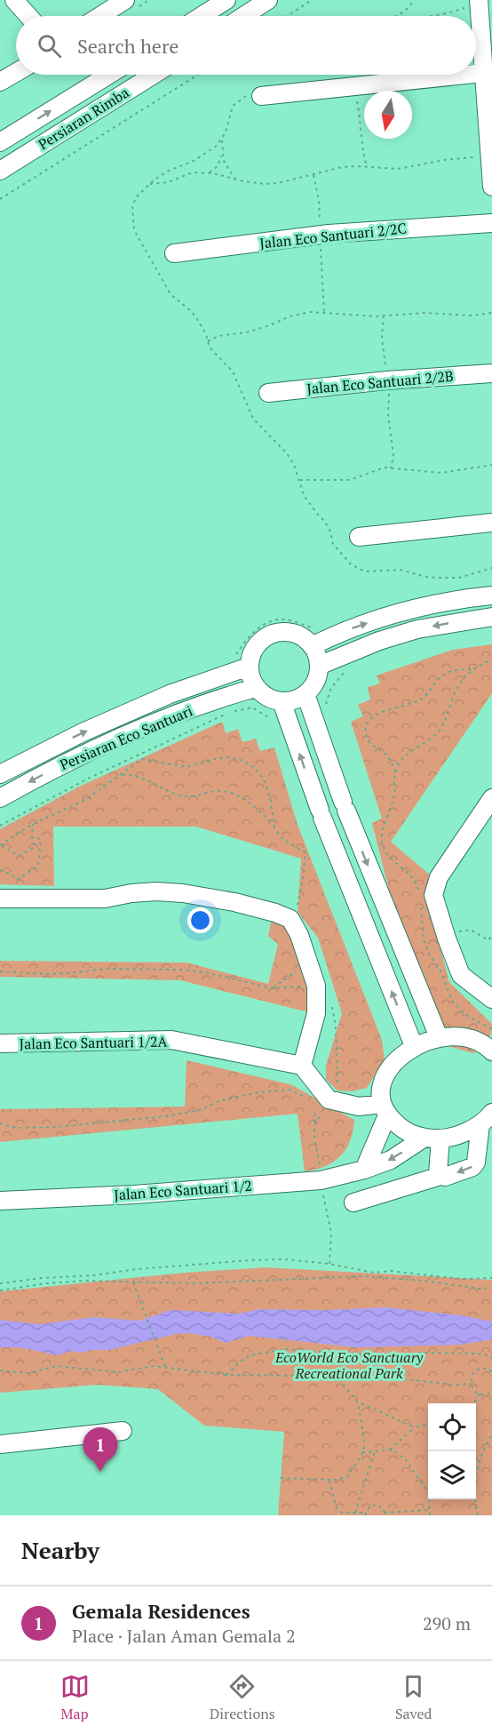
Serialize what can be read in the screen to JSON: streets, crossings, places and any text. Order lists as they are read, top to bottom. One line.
{"streets":{"street":["Persiaran Rimba","Jalan Eco Santuari 2/2C","Jalan Eco Santuari 2/2B","Persiaran Eco Santuari","Jalan Eco Santuari 1/2A","Jalan Eco Santuari 1/2"]},"parks":["EcoWorld Eco Sanctuary Recreational Park"],"north":"bottom","page":{"search":"Search here","pins":"1","heading":"Nearby","list":[{"mark":"1","name":"Gemala Residences","note":"Place · Jalan Aman Gemala 2","value":"290 m"}],"nav":["Map","Directions","Saved"]}}
